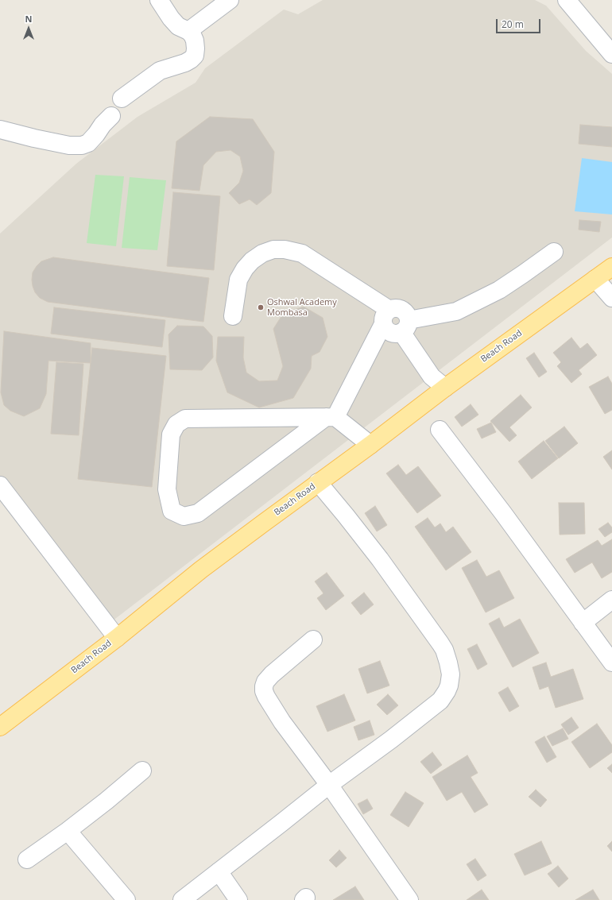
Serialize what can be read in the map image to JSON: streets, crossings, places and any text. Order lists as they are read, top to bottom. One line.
{"streets":{"main road":["Beach Road"]},"places":["Oshwal Academy Mombasa"],"scale_bar":"20 m","north":"top"}
